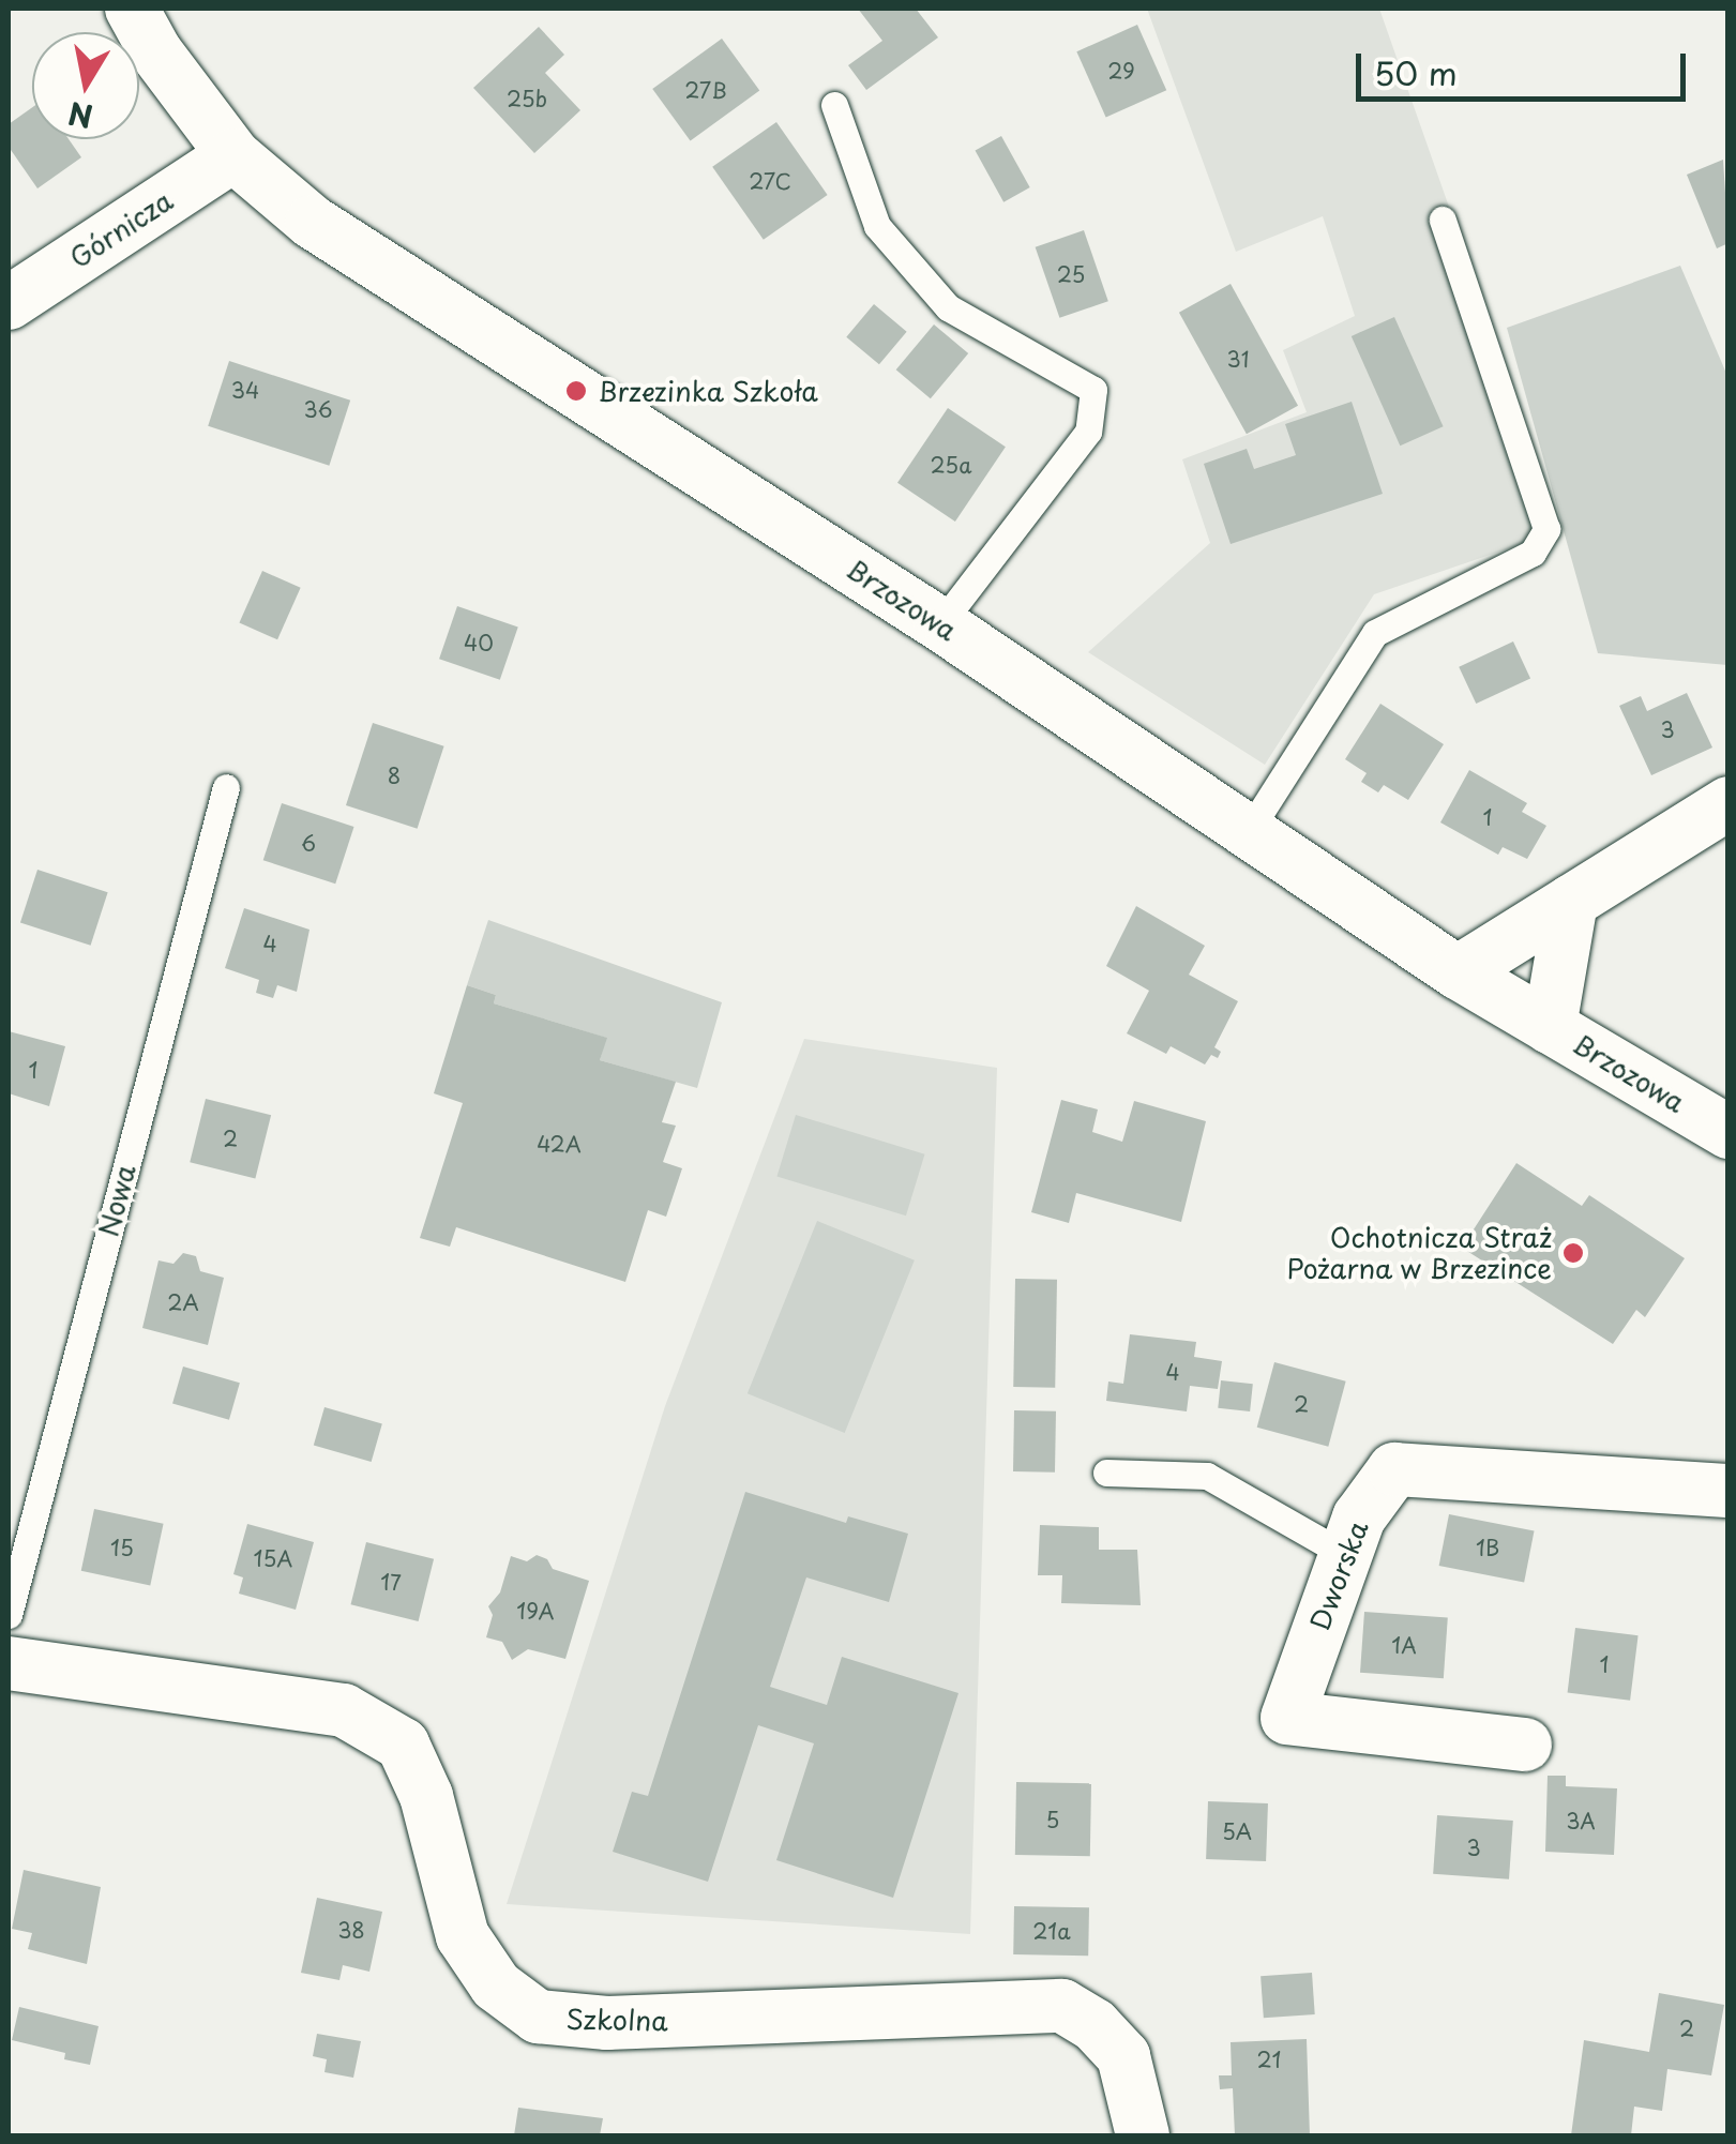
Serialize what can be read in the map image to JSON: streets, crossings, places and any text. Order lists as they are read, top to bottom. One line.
{"streets":{"street":["Górnicza","Brzozowa","Dworska","Szkolna"],"lane":["Nowa"]},"crossings":[["Górnicza","Brzozowa"]],"places":["Brzezinka Szkoła","Ochotnicza Straż Pożarna w Brzezince"],"house_numbers":["29","27B","25b","27C","25","31","34","36","25a","40","3","8","1","6","4","1","2","42A","2A","4","2","15","1B","15A","17","19A","1A","1","5","3A","5A","3","38","21a","2","21"],"scale_bar":"50 m","north":"bottom"}
